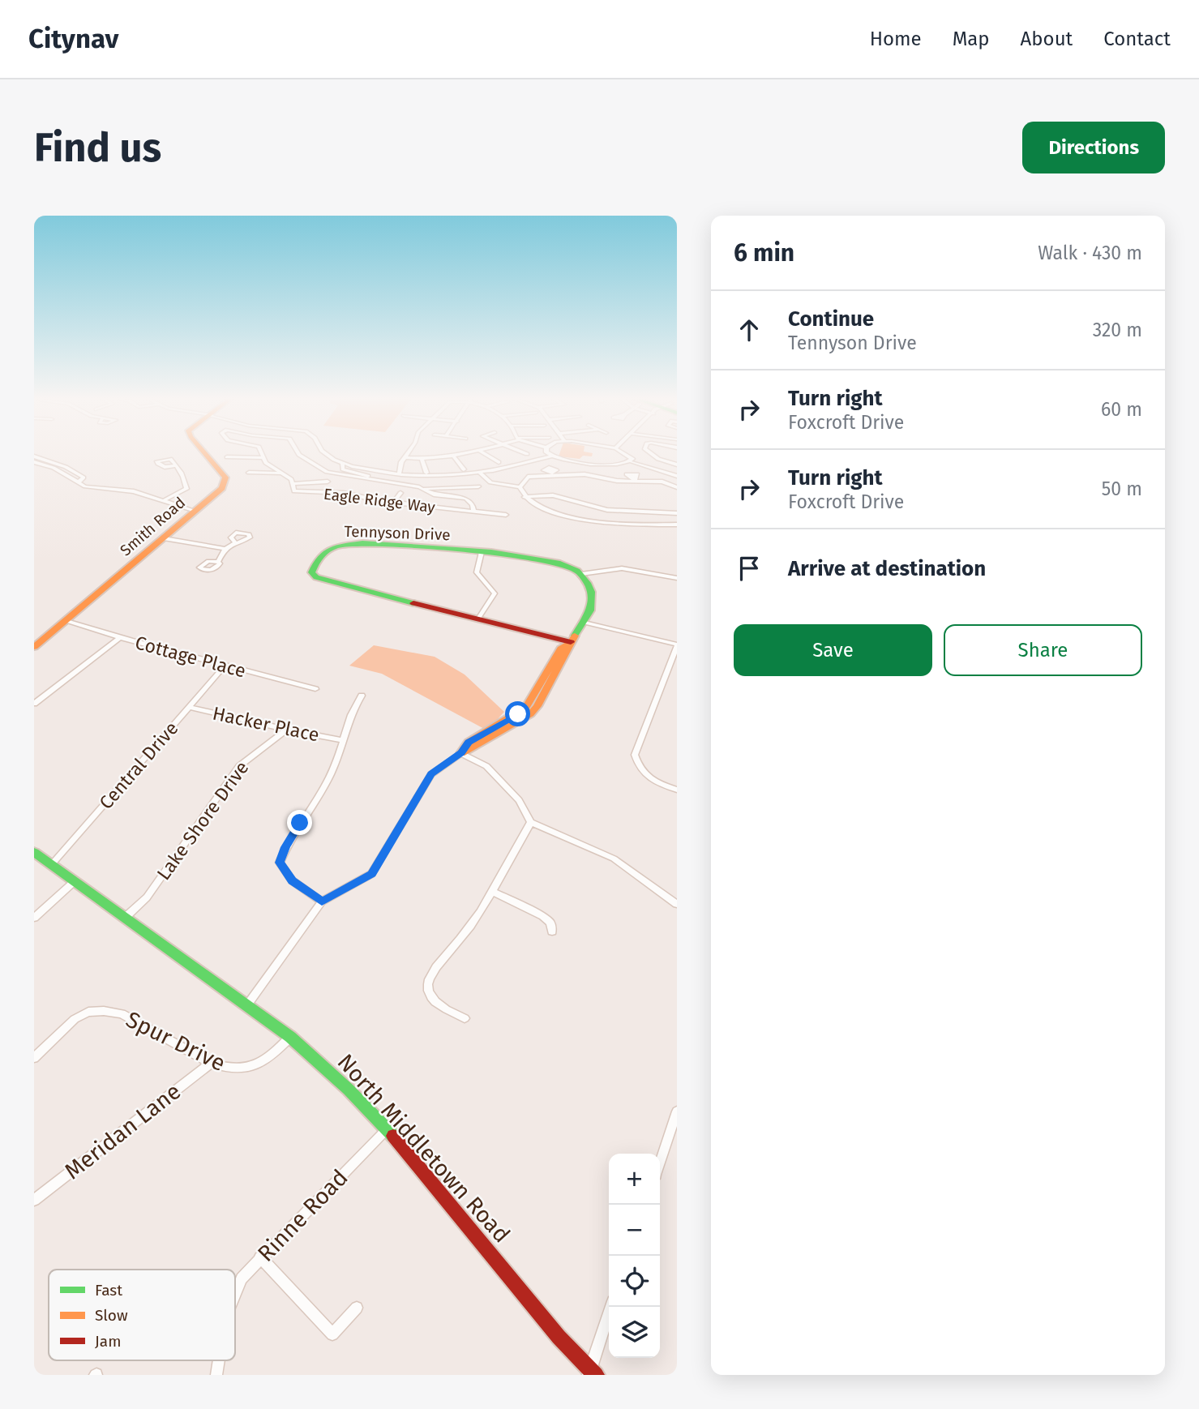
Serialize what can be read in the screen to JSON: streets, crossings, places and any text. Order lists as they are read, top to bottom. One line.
{"streets":{"street":["Eagle Ridge Way","Smith Road","Tennyson Drive","Cottage Place","Hacker Place","Central Drive","Lake Shore Drive","Spur Drive","Meridan Lane","North Middletown Road","Rinne Road"]},"crossings":[["Smith Road","Cottage Place"],["Cottage Place","Central Drive"],["Hacker Place","Central Drive"],["Hacker Place","Lake Shore Drive"],["Central Drive","North Middletown Road"],["Lake Shore Drive","North Middletown Road"],["Spur Drive","Meridan Lane"],["Spur Drive","North Middletown Road"],["North Middletown Road","Rinne Road"]],"legend":["Fast","Slow","Jam"],"page":{"header":"Citynav","nav":["Home","Map","About","Contact"],"buttons":["Directions",["Save","Share"]],"title":"Find us","heading":["6 min","Walk · 430 m"],"list":[["Continue","Tennyson Drive","320 m"],["Turn right","Foxcroft Drive","60 m"],["Turn right","Foxcroft Drive","50 m"],"Arrive at destination"],"map_buttons":["+","−"]}}
